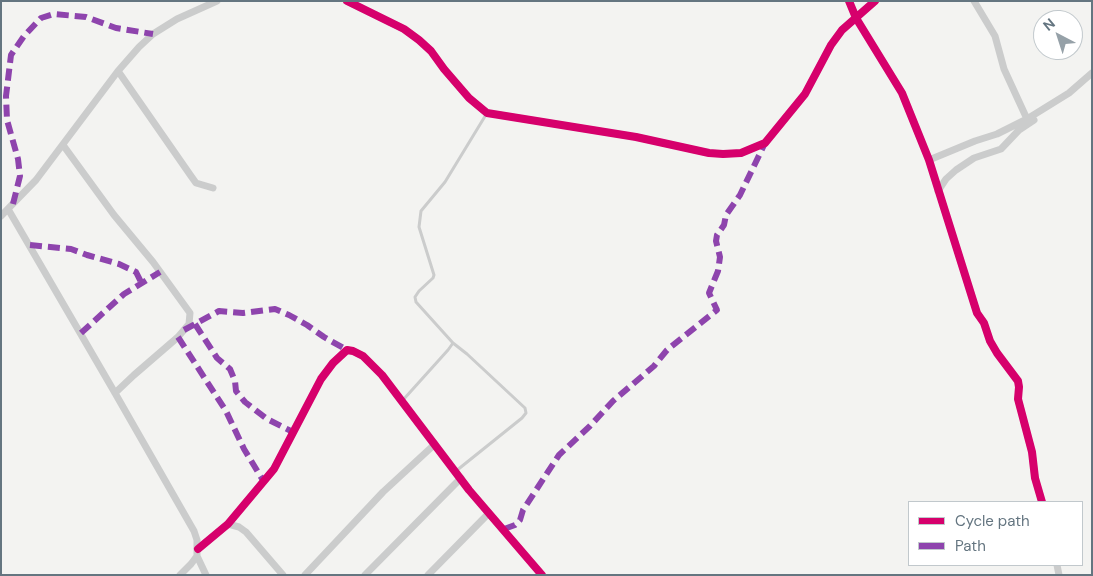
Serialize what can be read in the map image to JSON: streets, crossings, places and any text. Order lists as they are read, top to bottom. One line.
{"legend":["Cycle path","Path"],"north":"top left"}
